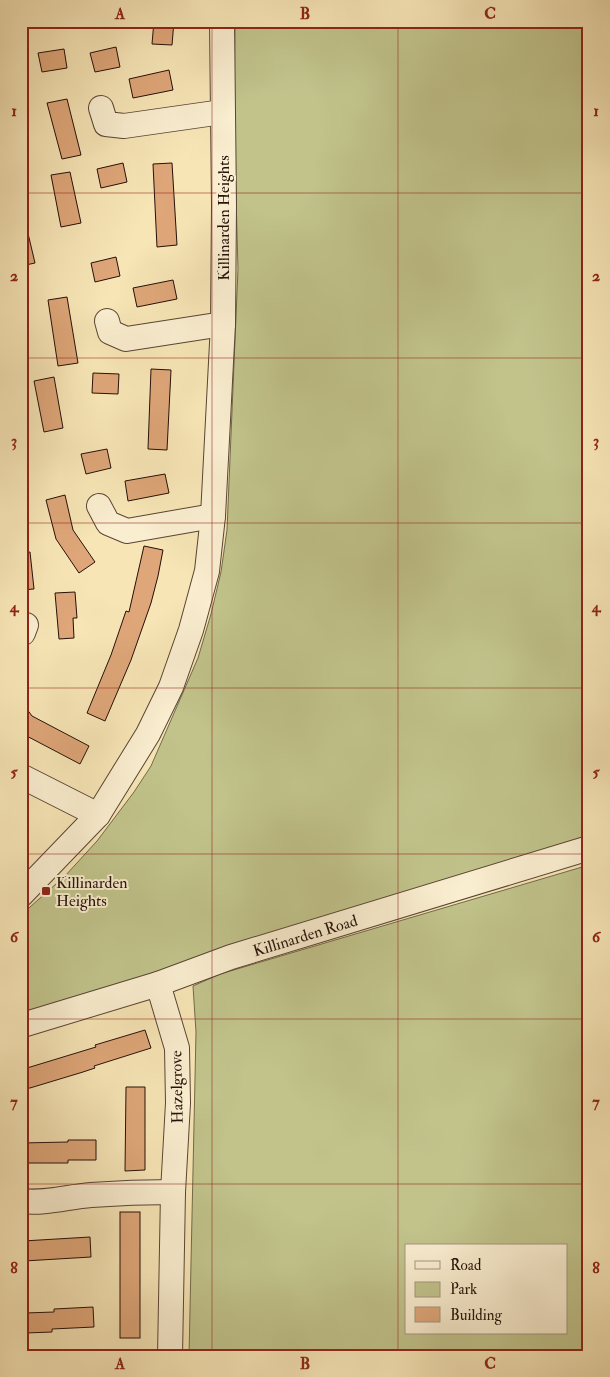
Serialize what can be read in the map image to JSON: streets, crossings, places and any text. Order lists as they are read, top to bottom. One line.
{"streets":{"street":["Killinarden Heights","Killinarden Road","Hazelgrove"]},"crossings":[["Killinarden Road","Hazelgrove"]],"places":{"transit":["Killinarden Heights"]},"legend":["Road","Park","Building"],"grid":{"columns":["A","B","C"],"rows":["1","2","3","4","5","6","7","8"]}}
